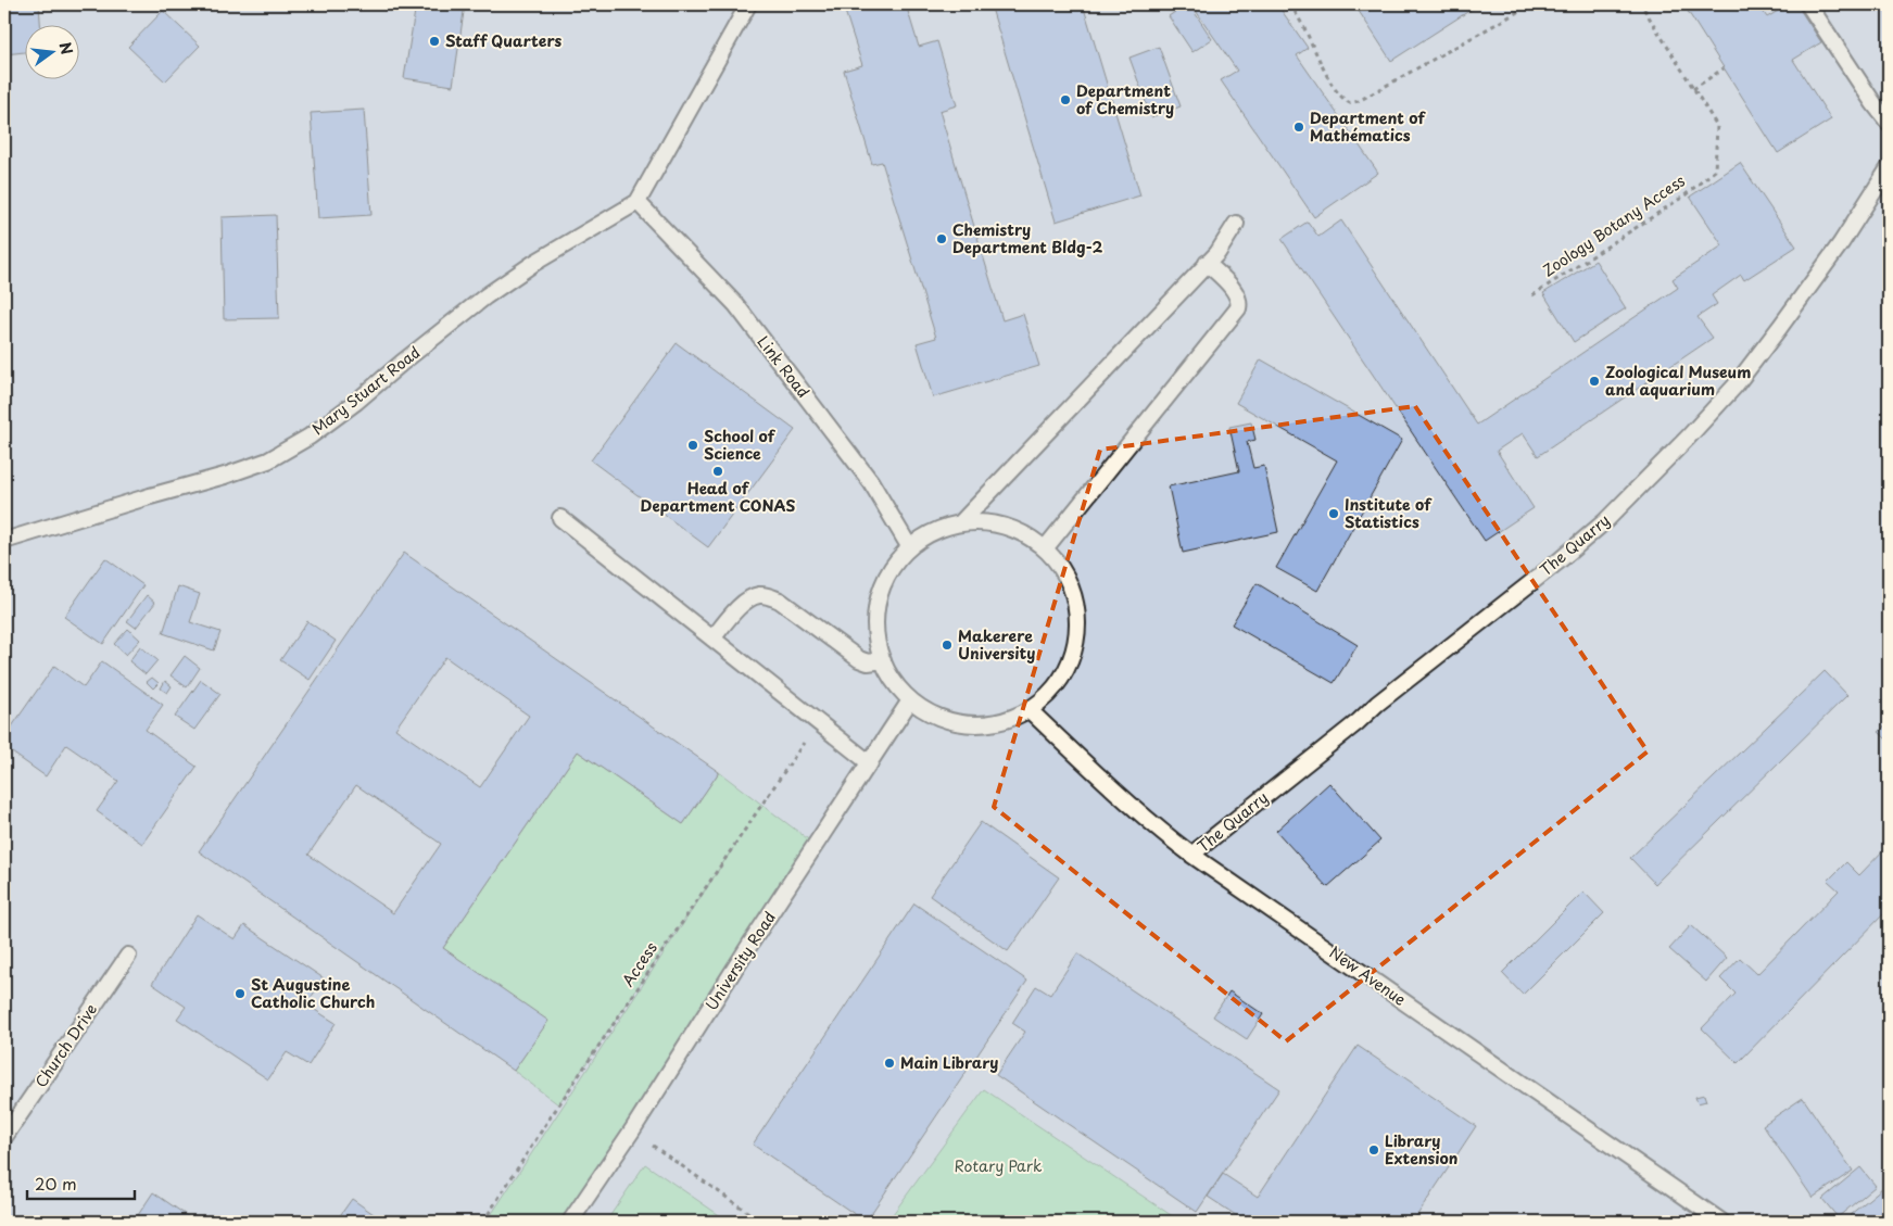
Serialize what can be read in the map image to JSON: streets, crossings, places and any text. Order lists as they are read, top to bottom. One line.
{"streets":{"lane":["Link Road","Mary Stuart Road","The Quarry","University Road","New Avenue","Church Drive"],"path":["Zoology Botany Access","Access"]},"crossings":[["Link Road","Mary Stuart Road"],["The Quarry","New Avenue"]],"parks":["Rotary Park"],"places":["Staff Quarters","Department of Chemistry","Department of Mathématics","Chemistry Department Bldg-2","Zoological Museum and aquarium","School of Science","Head of Department CONAS","Institute of Statistics","Makerere University","St Augustine Catholic Church","Main Library","Library Extension"],"scale_bar":"20 m","north":"right"}
